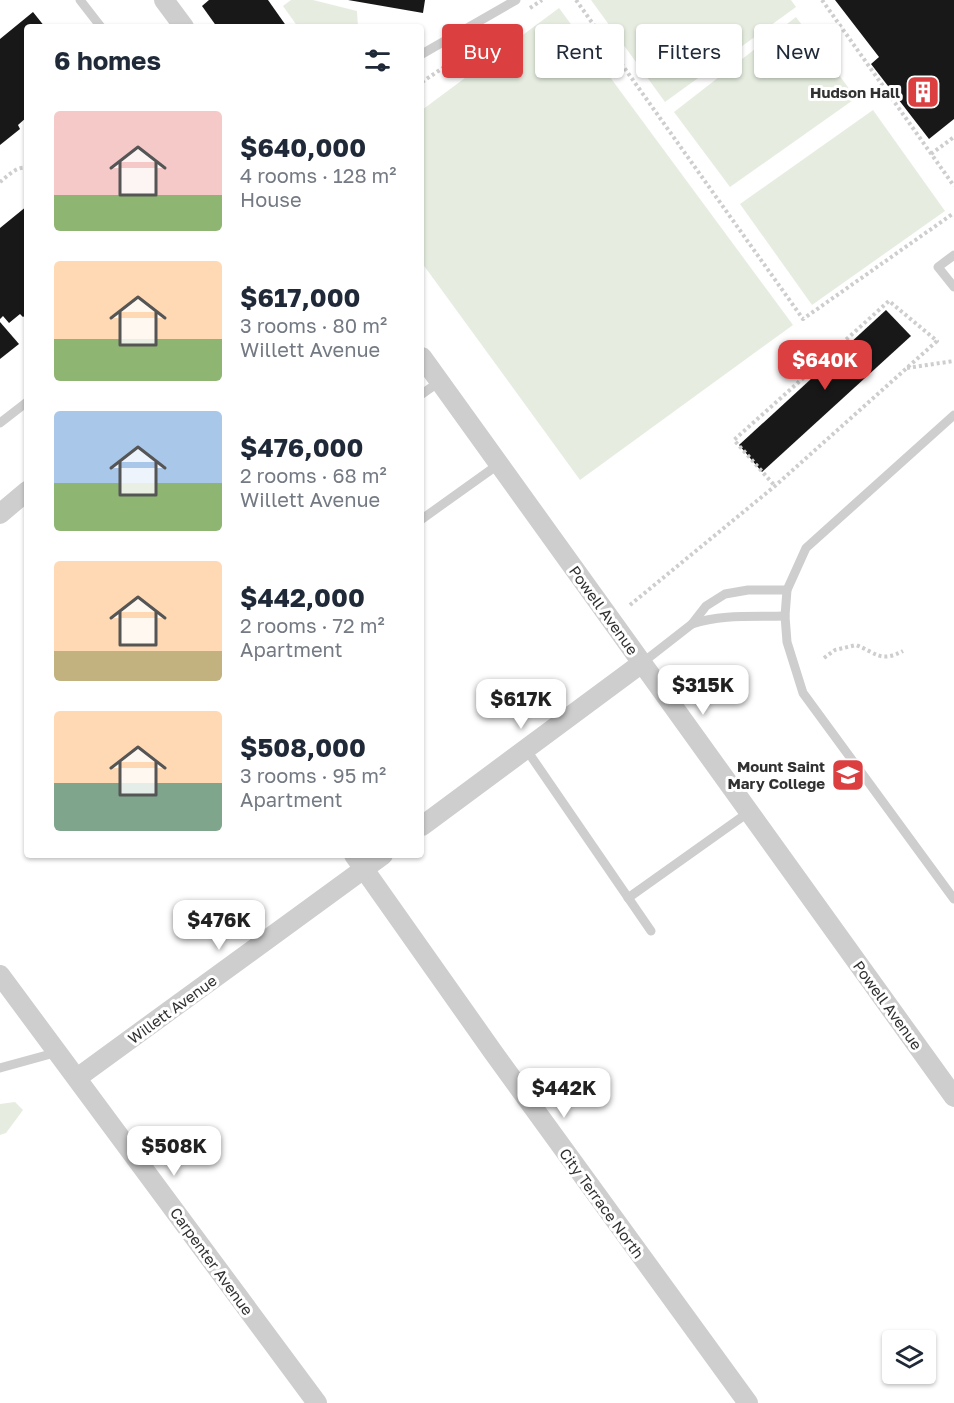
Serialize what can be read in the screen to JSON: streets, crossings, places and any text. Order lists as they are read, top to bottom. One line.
{"streets":{"street":["Powell Avenue","Willett Avenue","City Terrace North","Carpenter Avenue"]},"crossings":[["Willett Avenue","City Terrace North"],["Willett Avenue","Carpenter Avenue"]],"places":{"building":["Hudson Hall"],"school or university":["Mount Saint Mary College"]},"page":{"chip":["Buy","Rent","Filters","New"],"heading":"6 homes","list":[{"name":"$640,000","note":"4 rooms · 128 m² · House"},{"name":"$617,000","note":"3 rooms · 80 m² · Willett Avenue"},{"name":"$476,000","note":"2 rooms · 68 m² · Willett Avenue"},{"name":"$442,000","note":"2 rooms · 72 m² · Apartment"},{"name":"$508,000","note":"3 rooms · 95 m² · Apartment"}],"price":["$640K","$315K","$617K","$476K","$442K","$508K"]}}
